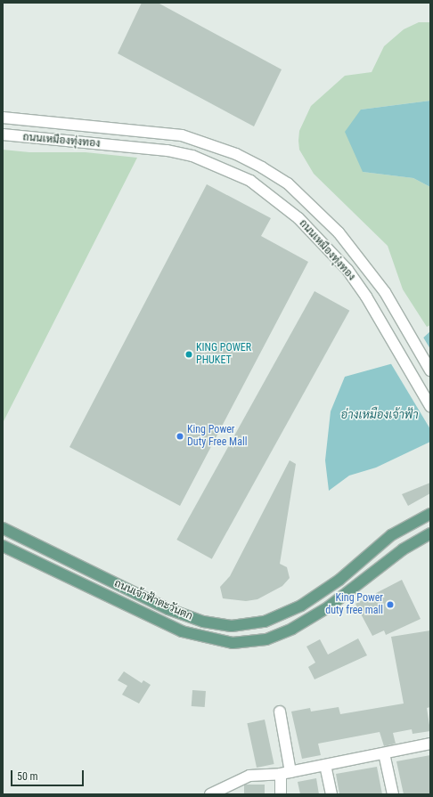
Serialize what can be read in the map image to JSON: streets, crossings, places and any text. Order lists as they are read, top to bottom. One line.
{"streets":{"main road":["ถนนเจ้าฟ้าตะวันตก"],"street":["ถนนเหมืองทุ่งทอง"]},"water":["อ่างเหมืองเจ้าฟ้า"],"places":["KING POWER PHUKET","King Power Duty Free Mall","King Power duty free mall"],"scale_bar":"50 m"}
